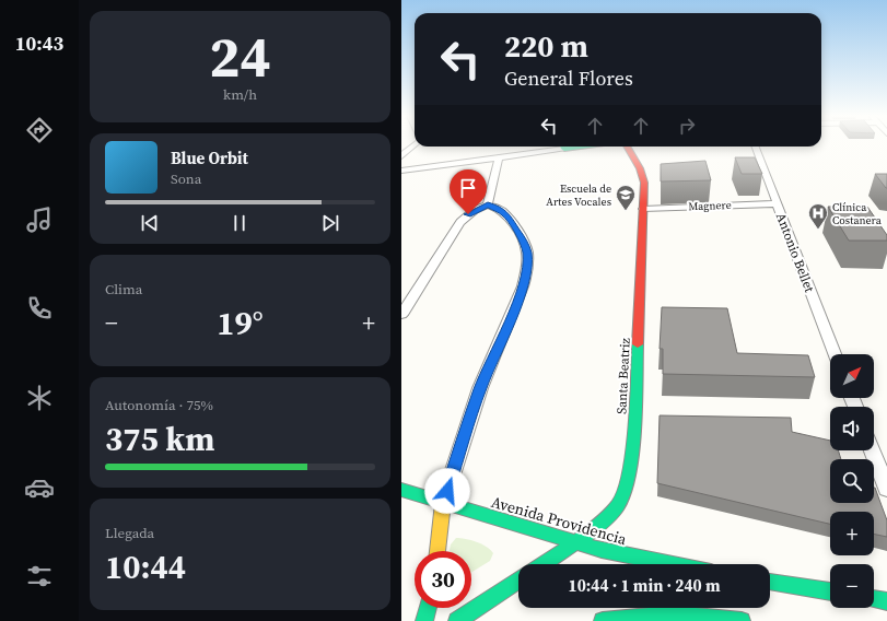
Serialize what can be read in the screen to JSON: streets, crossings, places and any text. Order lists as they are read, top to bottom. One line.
{"streets":{"street":["Magnere","Antonio Bellet","Santa Beatriz","Avenida Providencia"]},"crossings":[["Magnere","Antonio Bellet"],["Magnere","Santa Beatriz"],["Santa Beatriz","Avenida Providencia"]],"places":{"school or university":["Escuela de Artes Vocales"],"hospital":["Clínica Costanera"]},"north":"top right","page":{"tabs":"10:43","tile":[["24","km/h"],"Clima",["Autonomía · 75%","375 km"],["Llegada","10:44"]],"turn":["220 m","General Flores"],"song":["Blue Orbit","Sona"],"heat":["−","19°","+"],"map_buttons":["+","−"],"limit":"30","trip":"10:44 · 1 min · 240 m"}}
